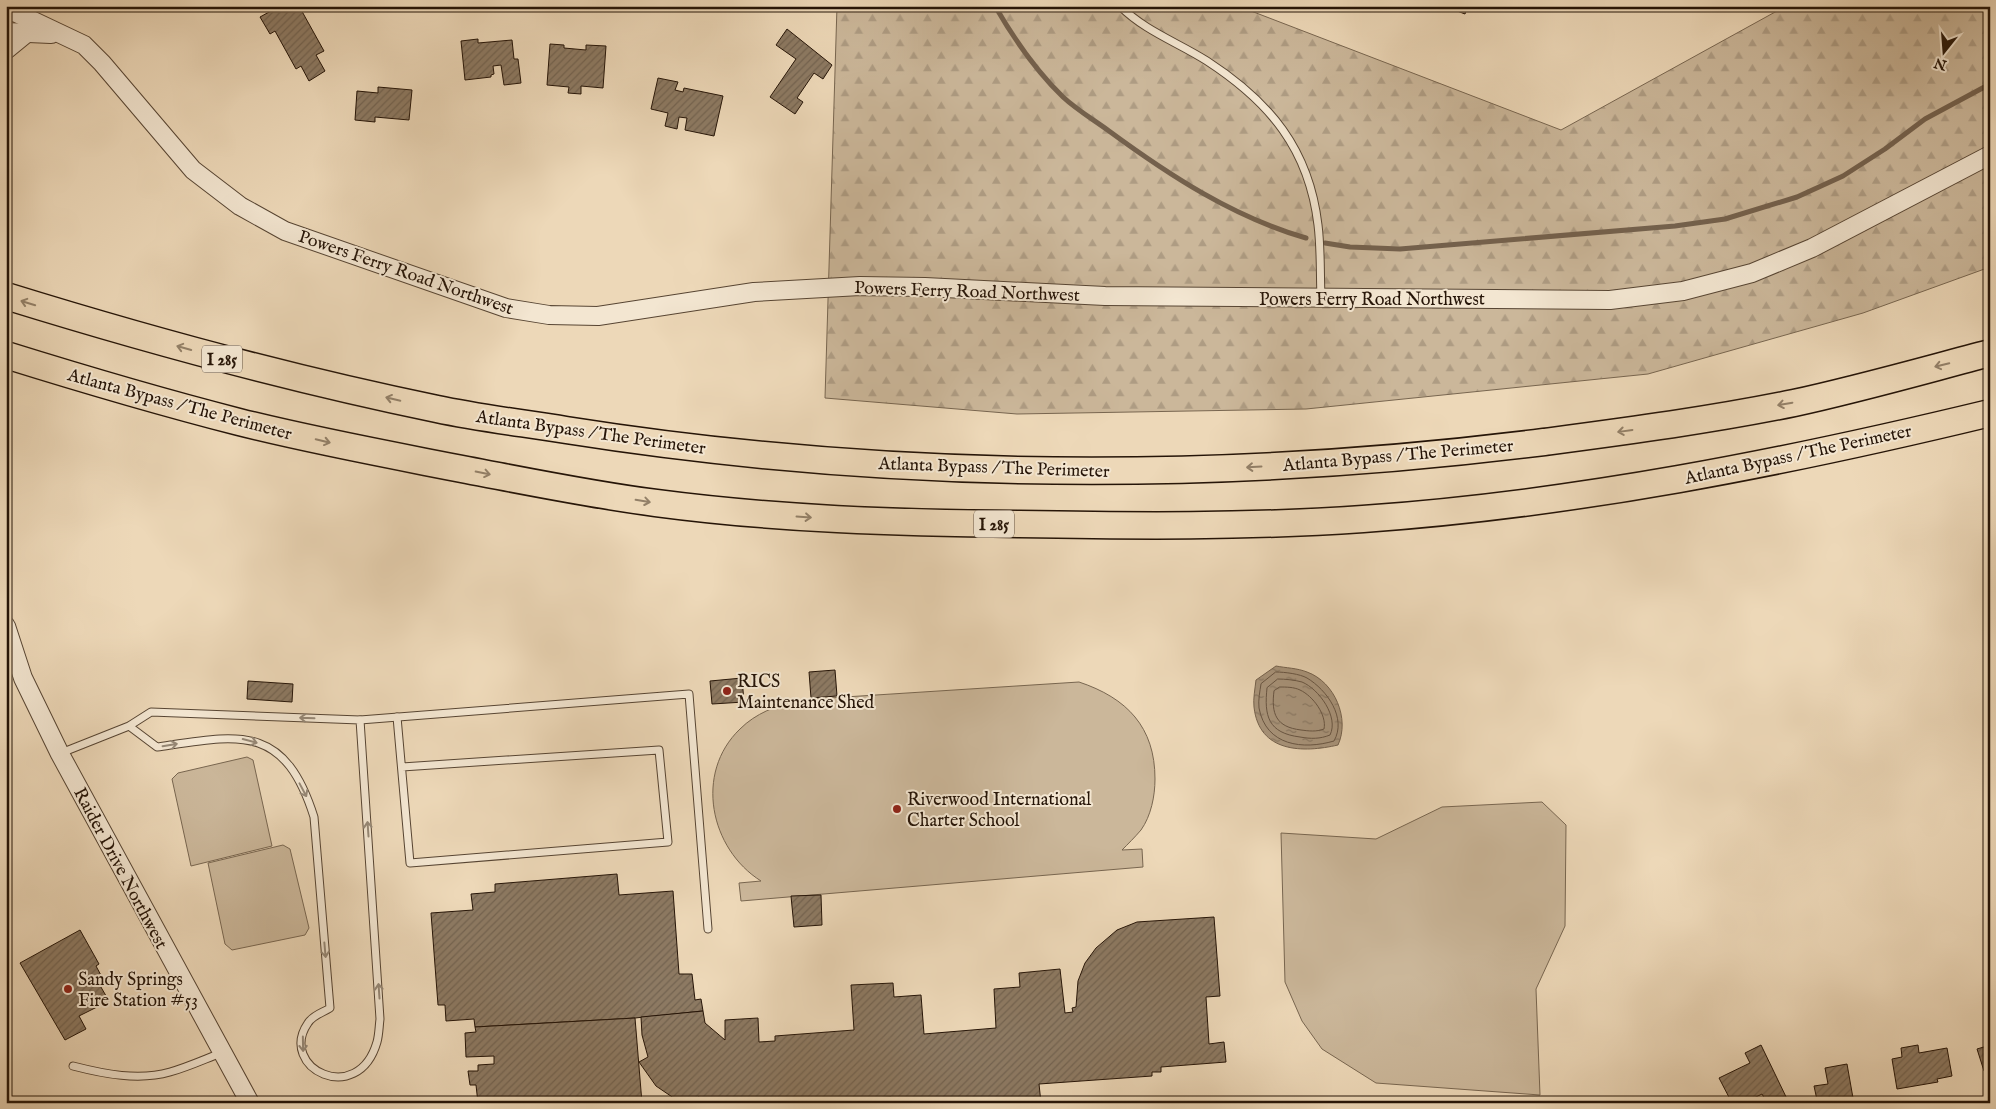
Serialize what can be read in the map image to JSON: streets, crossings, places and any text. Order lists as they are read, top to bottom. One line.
{"streets":{"highway":["I 285","Atlanta Bypass / The Perimeter"],"street":["Powers Ferry Road Northwest","Raider Drive Northwest"]},"places":["RICS Maintenance Shed","Riverwood International Charter School","Sandy Springs Fire Station #53"],"north":"bottom"}
